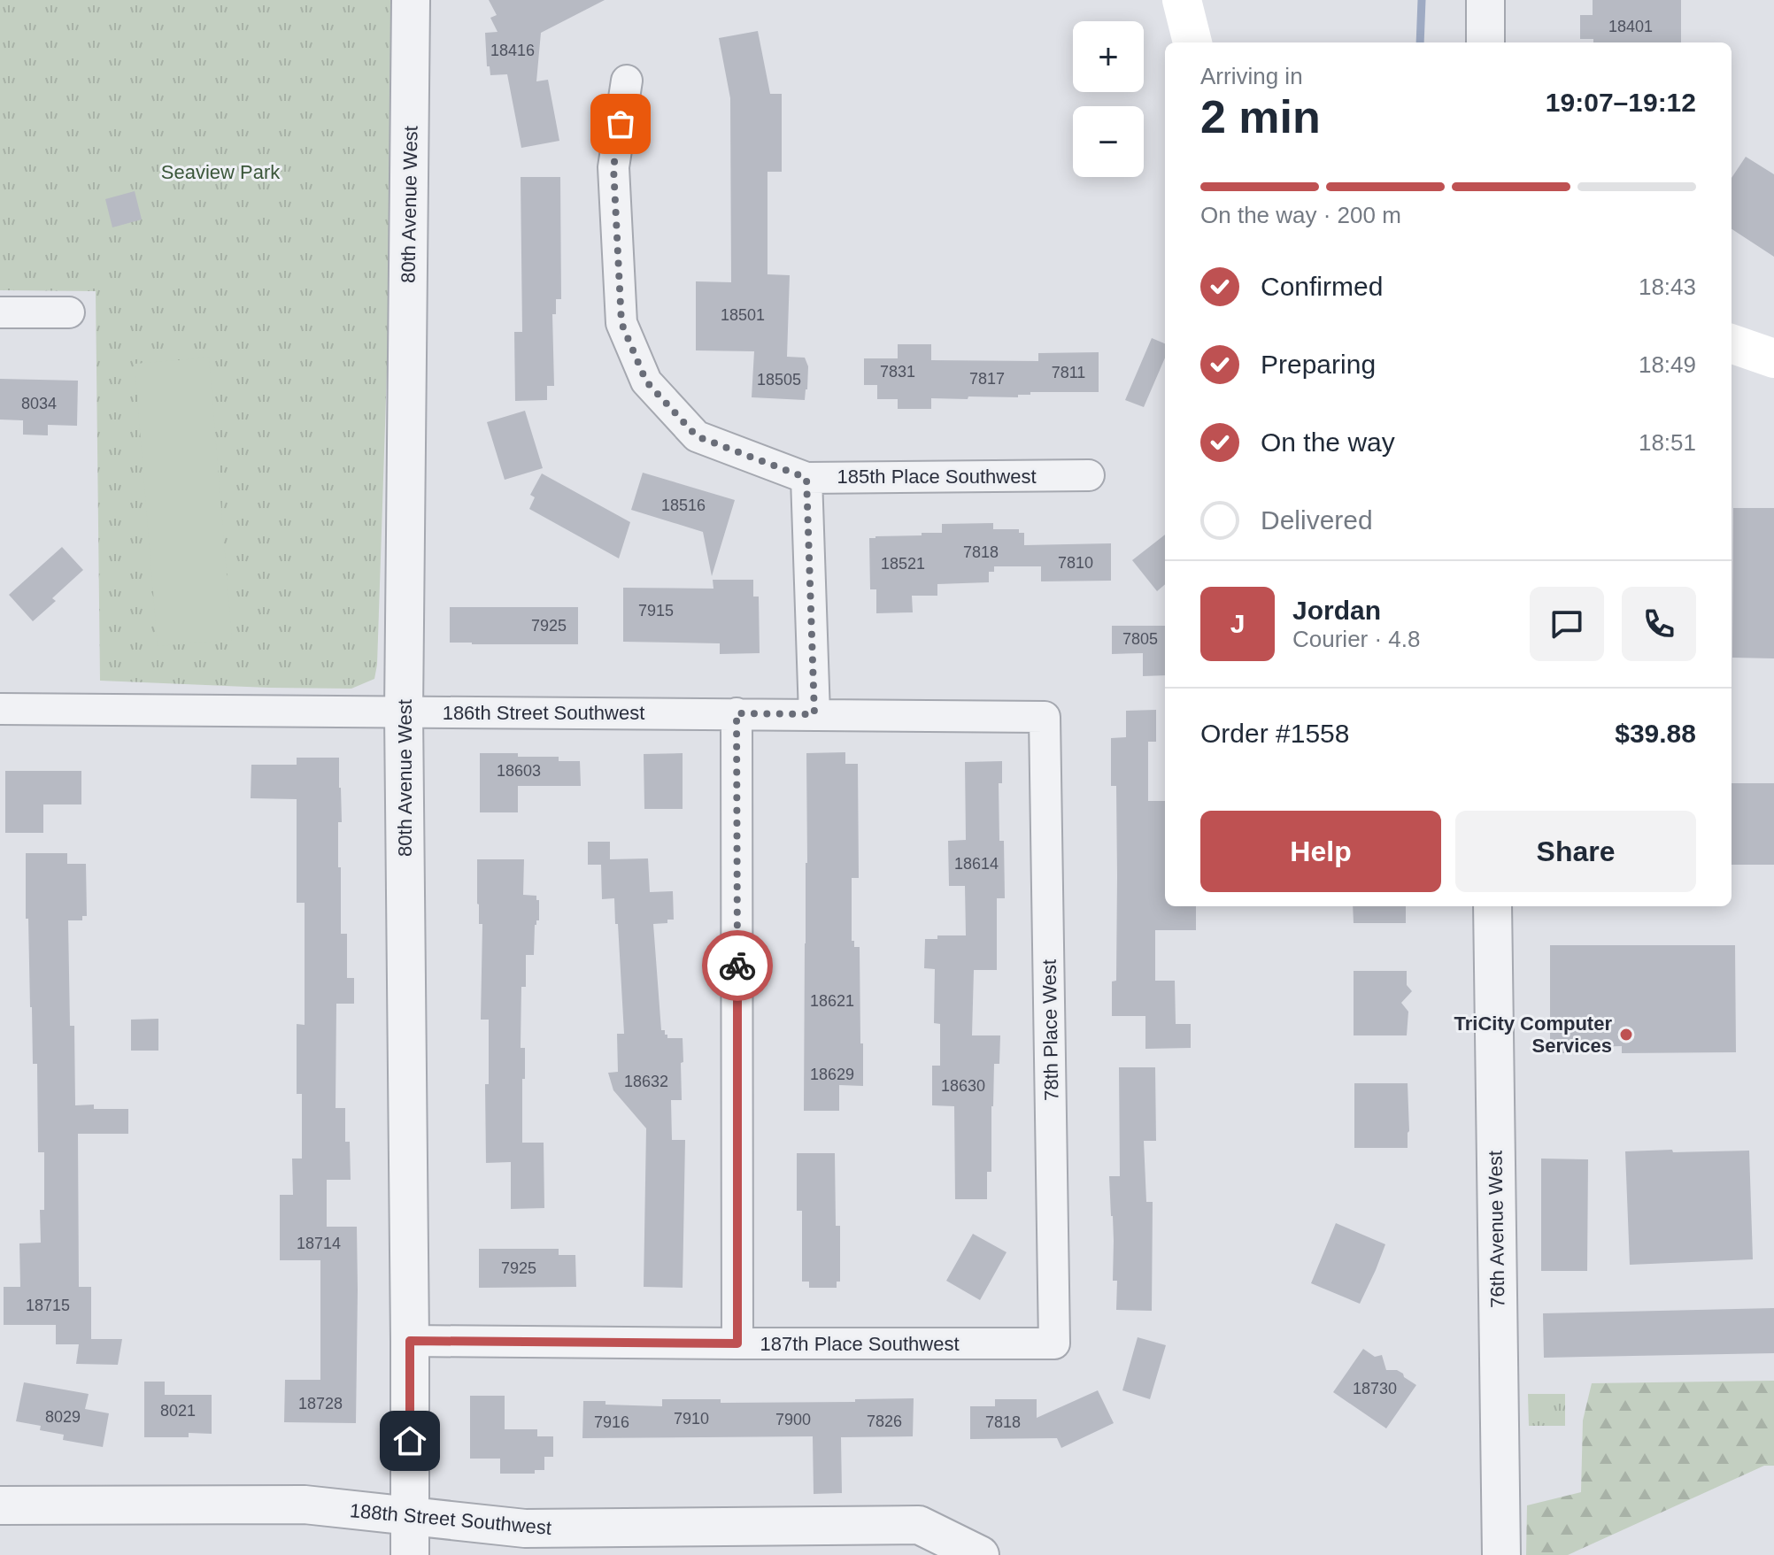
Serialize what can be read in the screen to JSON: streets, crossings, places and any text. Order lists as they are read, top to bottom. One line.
{"streets":{"street":["80th Avenue West","185th Place Southwest","186th Street Southwest","78th Place West","76th Avenue West","187th Place Southwest","188th Street Southwest"]},"crossings":[["80th Avenue West","186th Street Southwest"],["80th Avenue West","187th Place Southwest"],["80th Avenue West","188th Street Southwest"],["186th Street Southwest","78th Place West"],["78th Place West","187th Place Southwest"]],"parks":["Seaview Park"],"places":["TriCity Computer Services"],"house_numbers":["18401","18416","18501","7831","7811","7817","18505","8034","18516","7818","7810","18521","7915","7925","7805","18603","18614","18621","18629","18632","18630","18714","7925","18715","18730","18728","8021","8029","7910","7900","7826","7916","7818"],"page":{"map_buttons":["+","−"],"heading":["2 min","Arriving in","19:07–19:12"],"panel":["Jordan","Courier · 4.8","Order #1558","$39.88"],"bar":"On the way · 200 m","list":[["Confirmed","18:43"],["Preparing","18:49"],["On the way","18:51"],"Delivered"],"round":"J","buttons":["Help","Share"]}}
